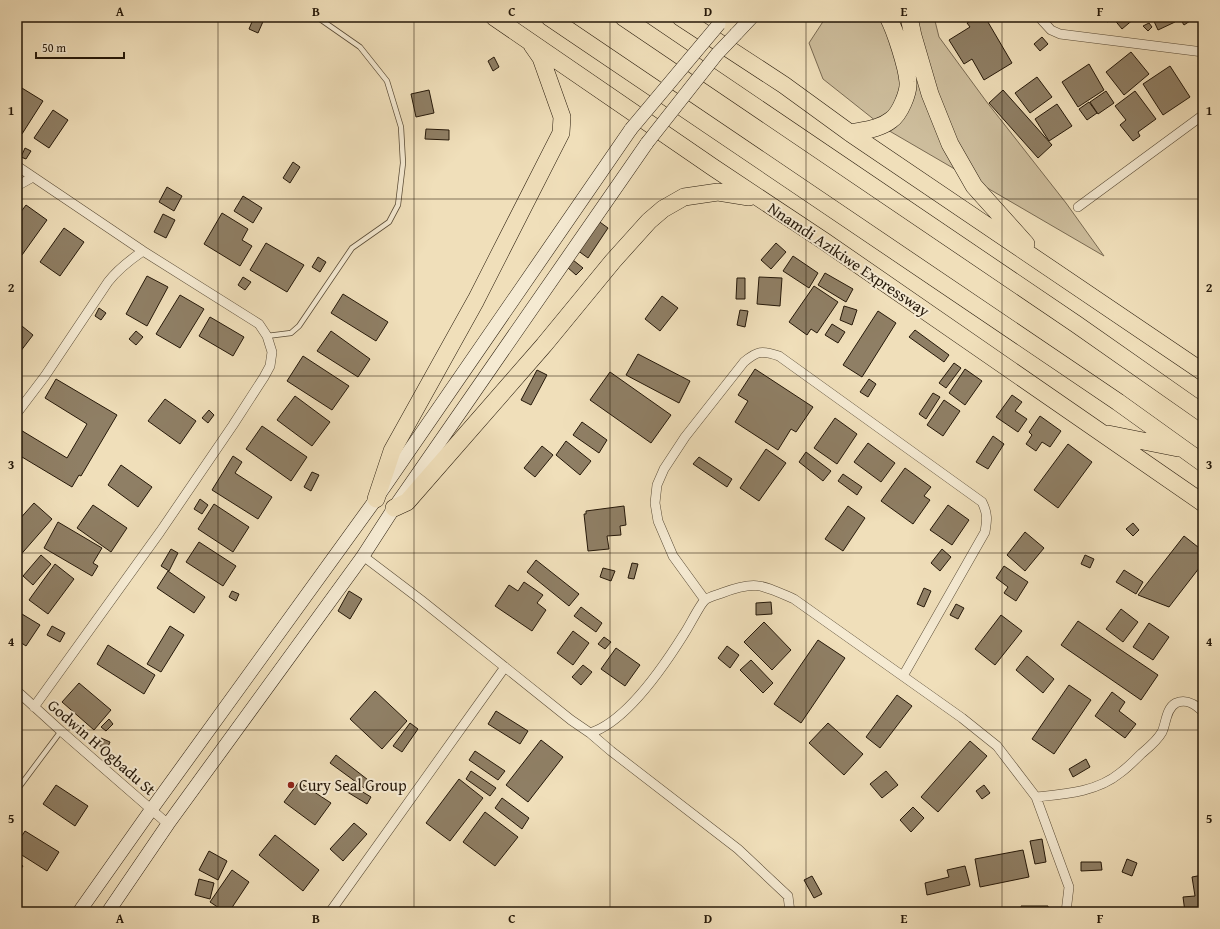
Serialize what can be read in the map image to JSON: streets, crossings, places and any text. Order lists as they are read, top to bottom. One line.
{"streets":{"highway":["Nnamdi Azikiwe Expressway"],"street":["Godwin H Ogbadu St"]},"places":["Cury Seal Group"],"scale_bar":"50 m","grid":{"columns":["A","B","C","D","E","F"],"rows":["1","2","3","4","5"]}}
